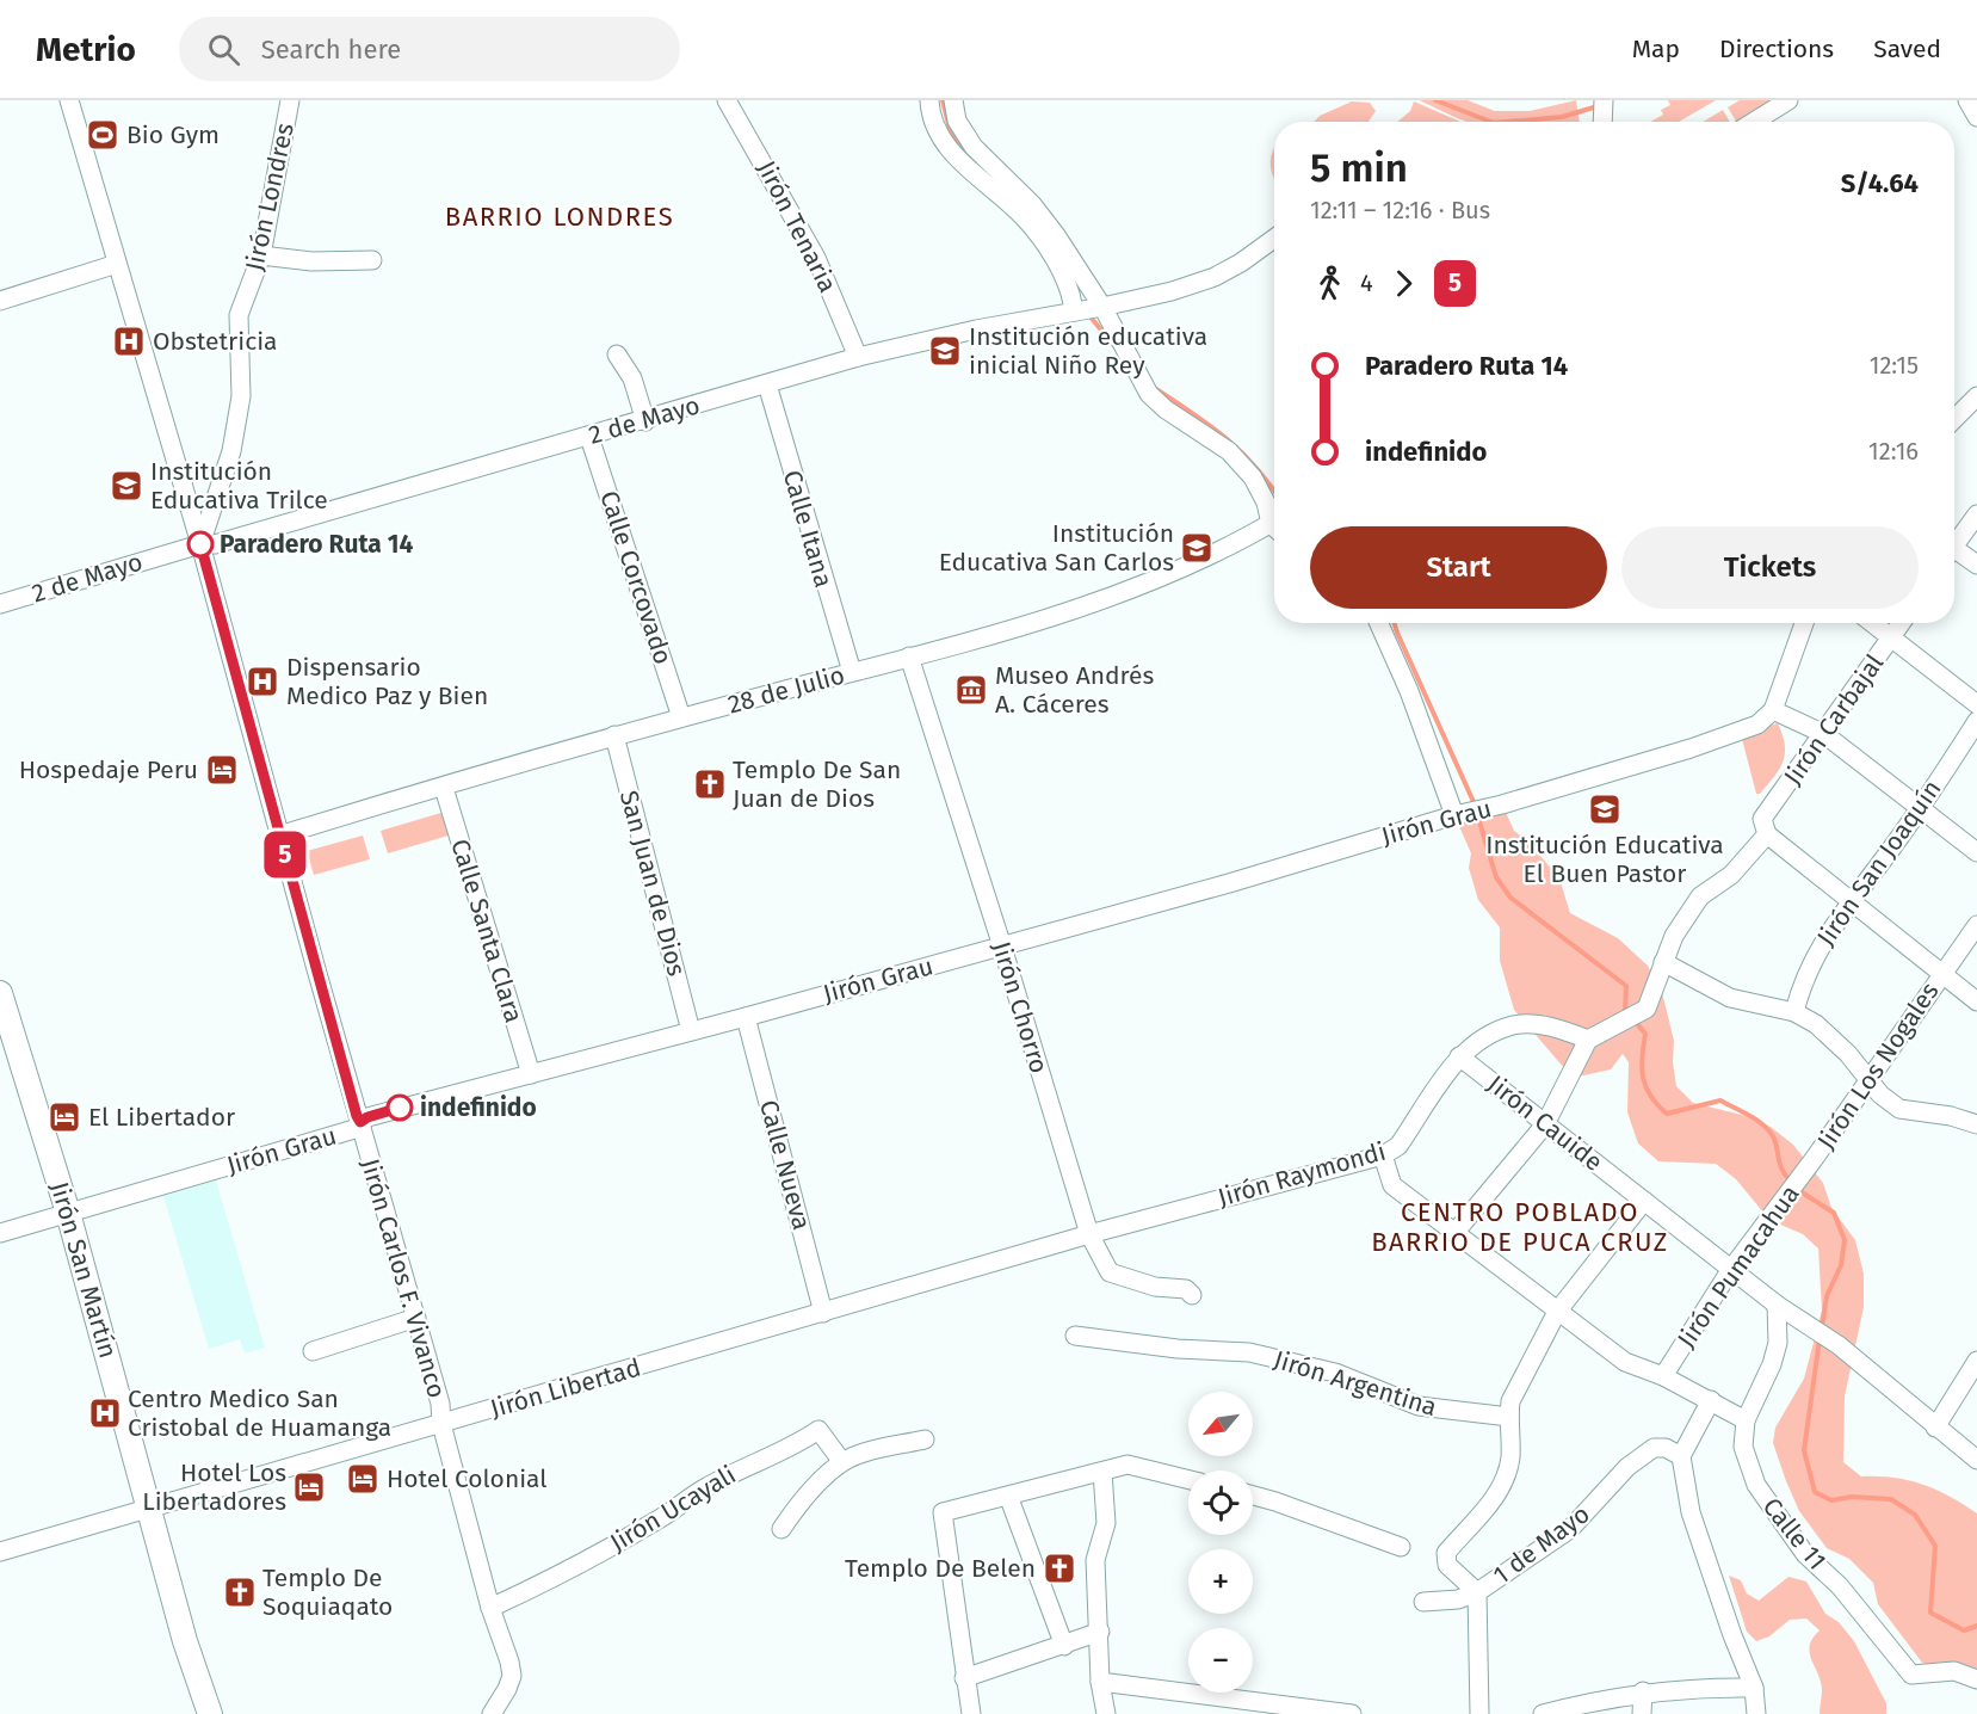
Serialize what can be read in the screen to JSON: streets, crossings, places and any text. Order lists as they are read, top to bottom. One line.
{"streets":{"street":["Jirón Londres","Jirón Tenaria","2 de Mayo","Calle Itana","Calle Corcovado","28 de Julio","Jirón Carbajal","Jirón Grau","Jirón San Joaquín","San Juan de Dios","Calle Santa Clara","Jirón Chorro","Jirón Los Nogales","Jirón Cauide","Calle Nueva","Jirón Raymondi","Jirón Pumacahua","Jirón San Martín","Jirón Carlos F. Vivanco","Jirón Argentina","Jirón Libertad","Jirón Ucayali","Calle 11","1 de Mayo"]},"crossings":[["Jirón Londres","2 de Mayo"],["Jirón Londres","Jirón Carlos F. Vivanco"],["Jirón Tenaria","2 de Mayo"],["2 de Mayo","Calle Itana"],["2 de Mayo","Calle Corcovado"],["2 de Mayo","Jirón Carlos F. Vivanco"],["Calle Itana","28 de Julio"],["Calle Corcovado","28 de Julio"],["28 de Julio","San Juan de Dios"],["28 de Julio","Calle Santa Clara"],["28 de Julio","Jirón Chorro"],["28 de Julio","Jirón Carlos F. Vivanco"],["Jirón Carbajal","Jirón Raymondi"],["Jirón Grau","San Juan de Dios"],["Jirón Grau","Calle Santa Clara"],["Jirón Grau","Jirón Chorro"],["Jirón Grau","Calle Nueva"],["Jirón Grau","Jirón San Martín"],["Jirón Grau","Jirón Carlos F. Vivanco"],["Jirón Chorro","Jirón Raymondi"],["Jirón Chorro","Jirón Libertad"],["Jirón Los Nogales","Jirón Pumacahua"],["Jirón Cauide","Jirón Raymondi"],["Jirón Cauide","Jirón Pumacahua"],["Jirón Cauide","Calle 11"],["Calle Nueva","Jirón Libertad"],["Jirón Raymondi","Jirón Libertad"],["Jirón San Martín","Jirón Libertad"],["Jirón Carlos F. Vivanco","Jirón Libertad"]],"districts":["BARRIO LONDRES","CENTRO POBLADO BARRIO DE PUCA CRUZ"],"places":{"sports":["Bio Gym"],"hospital":["Obstetricia","Dispensario Medico Paz y Bien","Centro Medico San Cristobal de Huamanga"],"school or university":["Institución educativa inicial Niño Rey","Institución Educativa Trilce","Institución Educativa San Carlos","Institución Educativa El Buen Pastor"],"other":["Paradero Ruta 14","indefinido"],"museum":["Museo Andrés A. Cáceres"],"hotel":["Hospedaje Peru","El Libertador","Hotel Colonial","Hotel Los Libertadores"],"church":["Templo De San Juan de Dios","Templo De Belen","Templo De Soquiaqato"]},"lines":["bus line 5"],"north":"bottom left","page":{"header":"Metrio","search":"Search here","nav":["Map","Directions","Saved"],"on_map":"5","heading":["5 min","12:11 – 12:16 · Bus","S/4.64"],"legs":["4","5"],"list":[{"name":"Paradero Ruta 14","value":"12:15"},{"name":"indefinido","value":"12:16"}],"buttons":["Start","Tickets"],"map_buttons":["+","−"]}}
